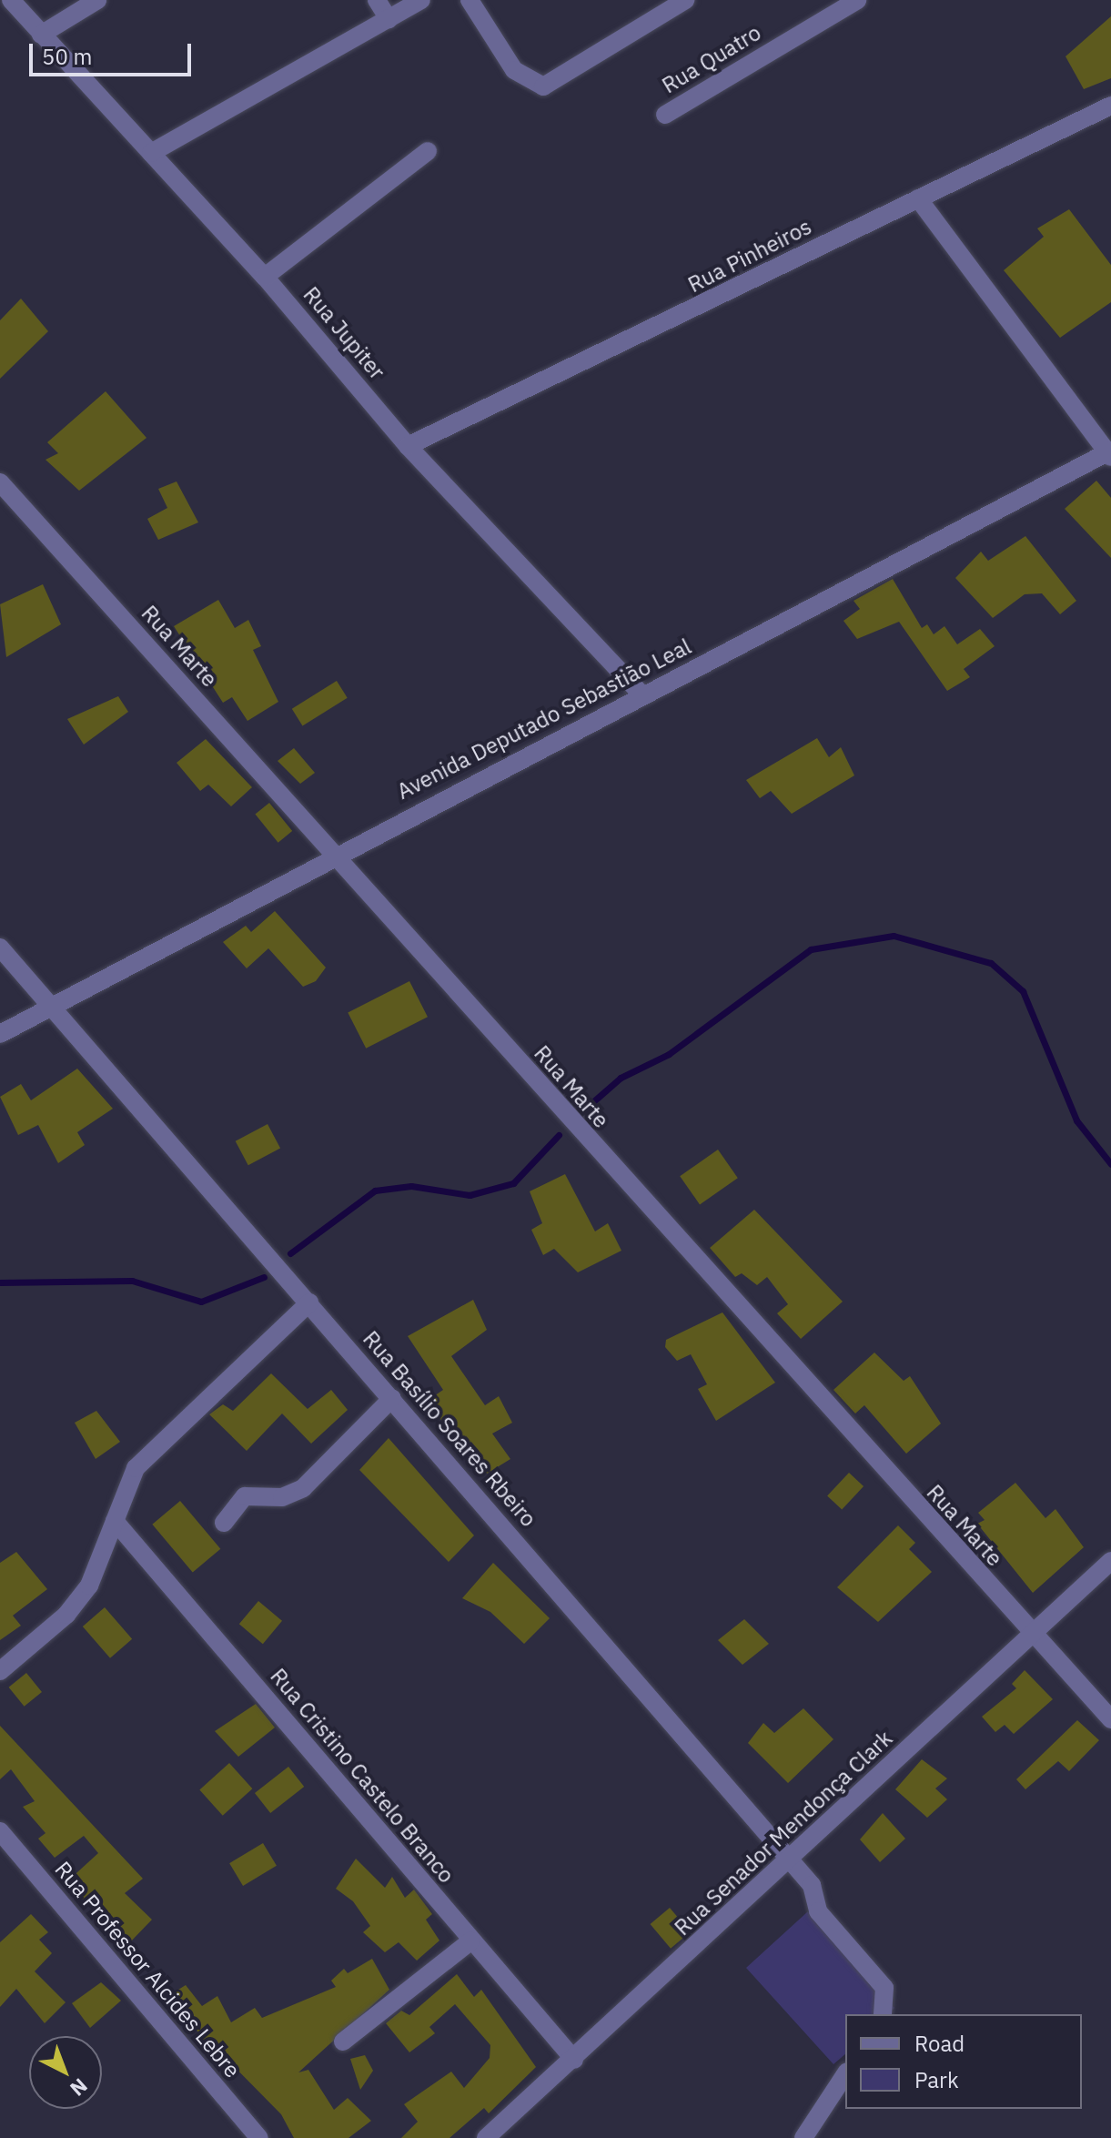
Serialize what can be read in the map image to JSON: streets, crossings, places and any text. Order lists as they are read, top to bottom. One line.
{"streets":{"street":["Rua Quatro","Rua Pinheiros","Rua Jupiter","Rua Marte","Avenida Deputado Sebastião Leal","Rua Basílio Soares Rbeiro","Rua Cristino Castelo Branco","Rua Senador Mendonça Clark","Rua Professor Alcides Lebre"]},"crossings":[["Rua Pinheiros","Rua Jupiter"],["Rua Jupiter","Avenida Deputado Sebastião Leal"],["Rua Marte","Avenida Deputado Sebastião Leal"],["Rua Marte","Rua Senador Mendonça Clark"],["Avenida Deputado Sebastião Leal","Rua Basílio Soares Rbeiro"],["Rua Basílio Soares Rbeiro","Rua Senador Mendonça Clark"],["Rua Cristino Castelo Branco","Rua Senador Mendonça Clark"]],"legend":["Road","Park"],"scale_bar":"50 m","north":"bottom right"}
